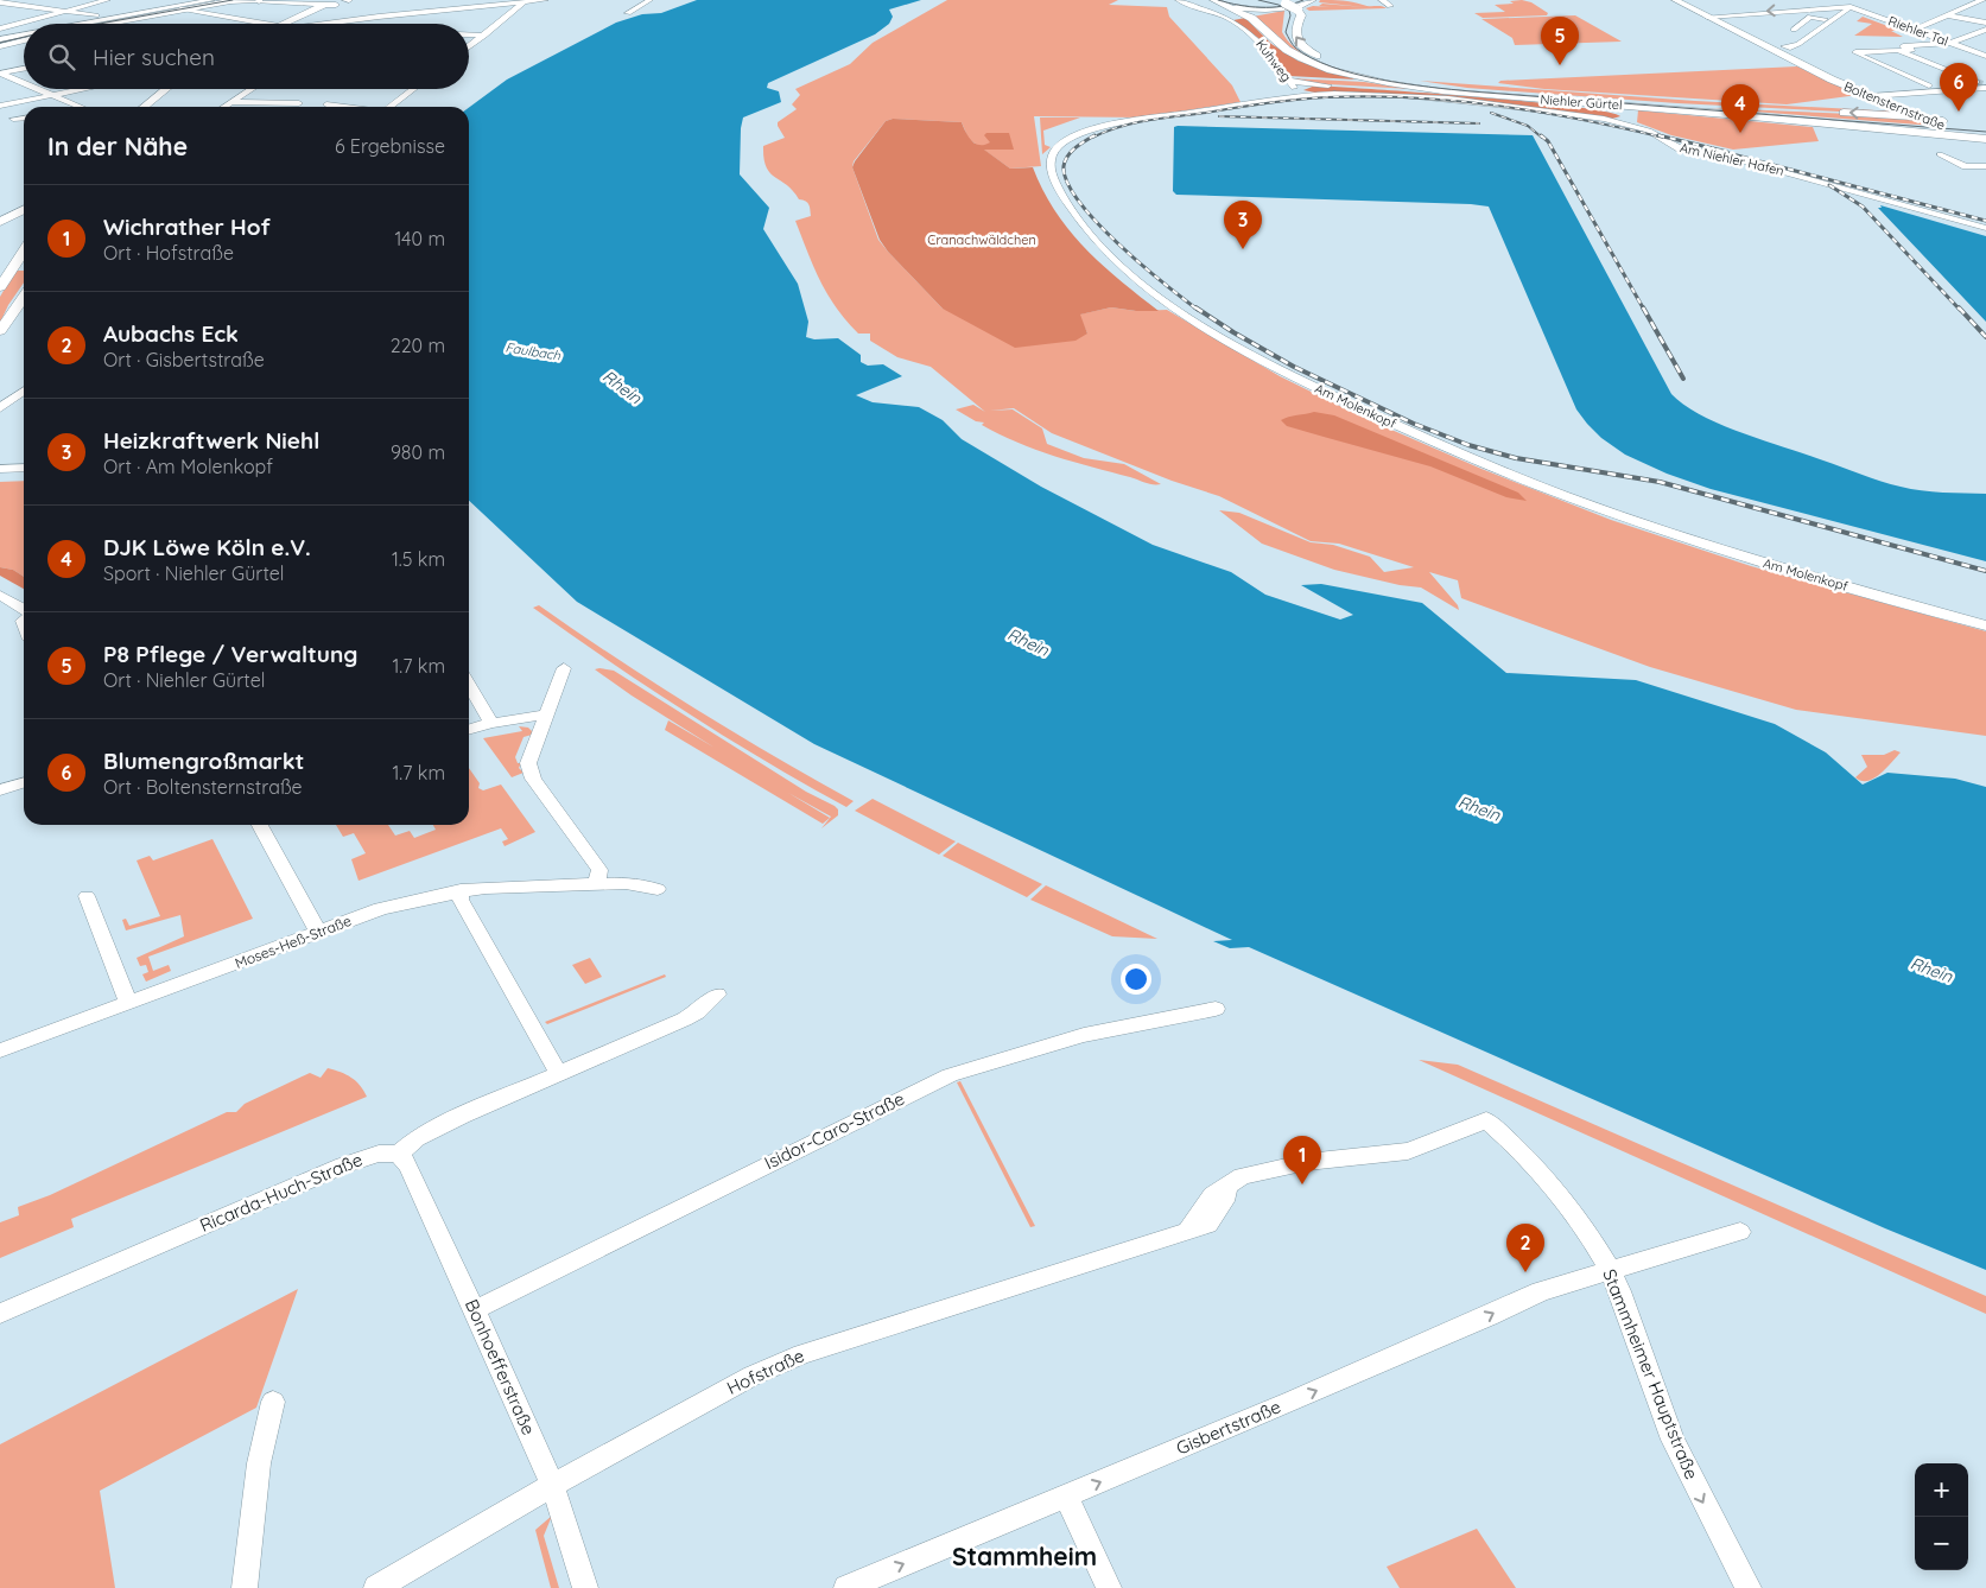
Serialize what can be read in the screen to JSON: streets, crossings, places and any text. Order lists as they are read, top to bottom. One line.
{"streets":{"main road":["Niehler Gürtel","Boltensternstraße"],"street":["Riehler Tal","Kuhweg","Am Niehler Hafen","Am Molenkopf","Moses-Heß-Straße","Isidor-Caro-Straße","Ricarda-Huch-Straße","Bonhoefferstraße","Hofstraße","Stammheimer Hauptstraße","Gisbertstraße"]},"crossings":[["Riehler Tal","Boltensternstraße"],["Kuhweg","Am Niehler Hafen"],["Kuhweg","Am Molenkopf"],["Niehler Gürtel","Boltensternstraße"],["Am Niehler Hafen","Am Molenkopf"],["Isidor-Caro-Straße","Bonhoefferstraße"],["Ricarda-Huch-Straße","Bonhoefferstraße"],["Bonhoefferstraße","Hofstraße"],["Hofstraße","Stammheimer Hauptstraße"],["Stammheimer Hauptstraße","Gisbertstraße"]],"one_way":["Stammheimer Hauptstraße","Gisbertstraße"],"districts":["Stammheim"],"water":["Faulbach","Rhein"],"parks":["Cranachwäldchen"],"page":{"pins":["5","6","4","3","1","2"],"search":"Hier suchen","heading":["In der Nähe","6 Ergebnisse"],"list":[{"mark":"1","name":"Wichrather Hof","note":"Ort · Hofstraße","value":"140 m"},{"mark":"2","name":"Aubachs Eck","note":"Ort · Gisbertstraße","value":"220 m"},{"mark":"3","name":"Heizkraftwerk Niehl","note":"Ort · Am Molenkopf","value":"980 m"},{"mark":"4","name":"DJK Löwe Köln e.V.","note":"Sport · Niehler Gürtel","value":"1.5 km"},{"mark":"5","name":"P8 Pflege / Verwaltung","note":"Ort · Niehler Gürtel","value":"1.7 km"},{"mark":"6","name":"Blumengroßmarkt","note":"Ort · Boltensternstraße","value":"1.7 km"}],"map_buttons":["+","−"]}}
